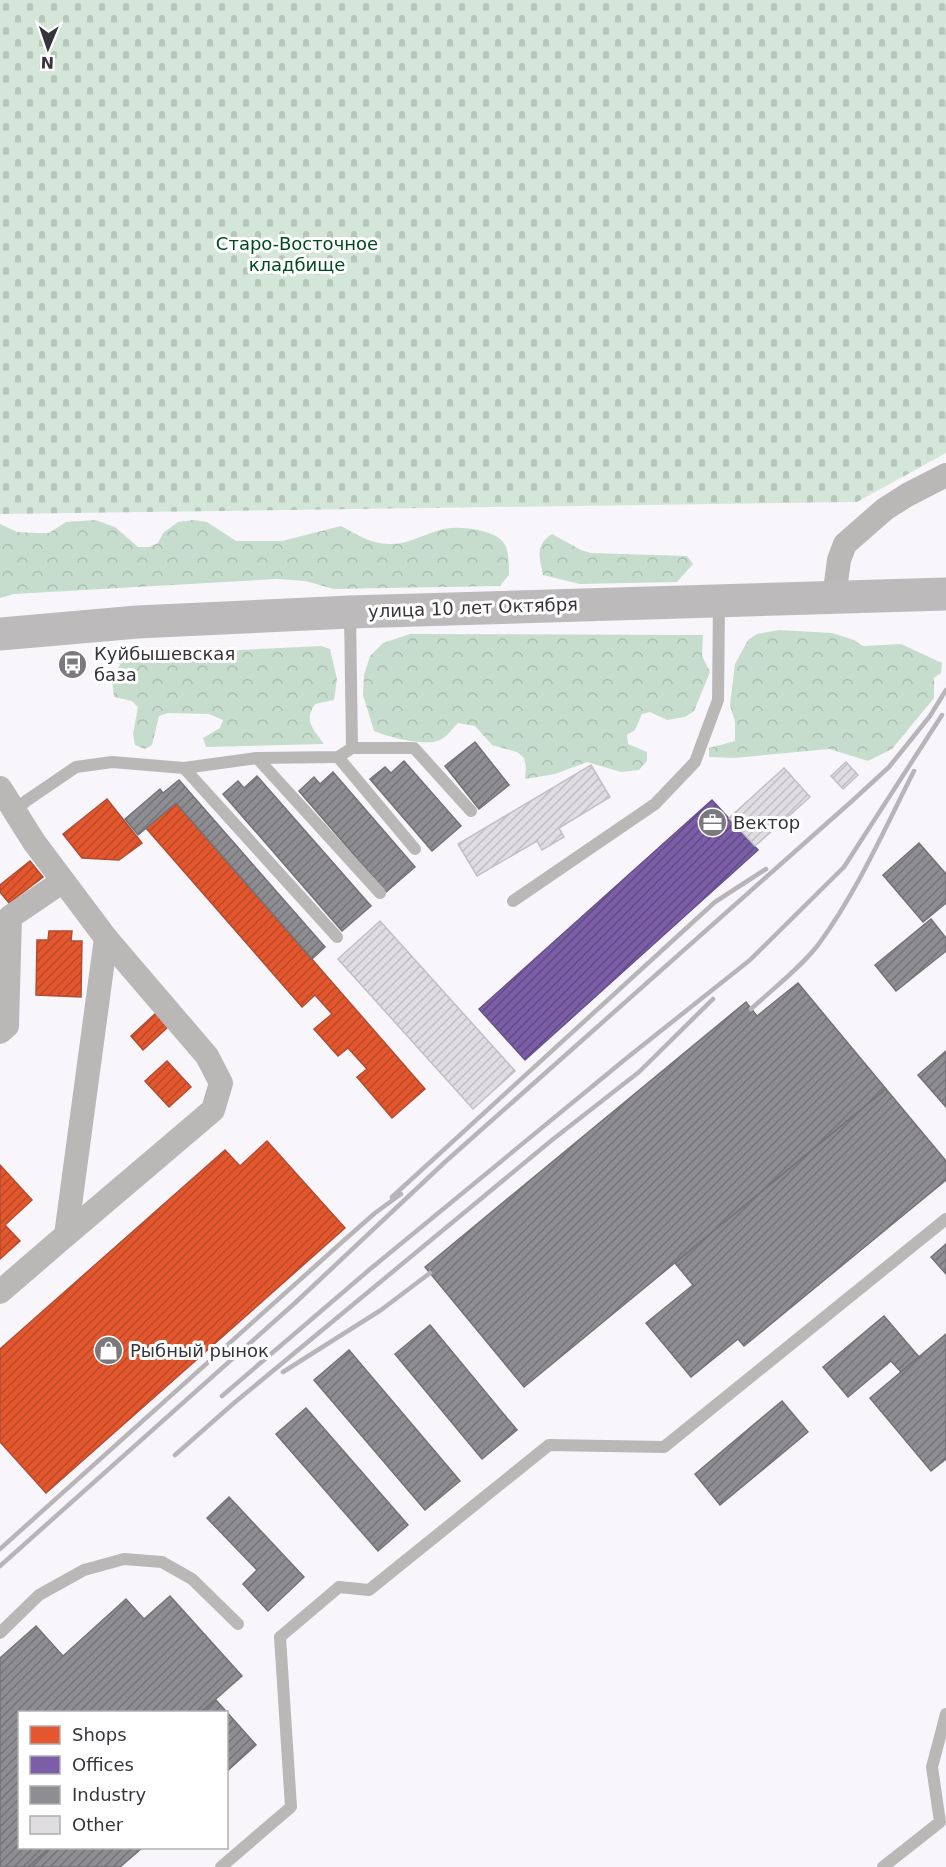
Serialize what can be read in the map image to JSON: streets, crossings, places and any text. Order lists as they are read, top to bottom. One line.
{"streets":{"main road":["улица 10 лет Октября"]},"parks":["Старо-Восточное кладбище"],"places":{"bus stop":["Куйбышевская база"],"office":["Вектор"],"shop":["Рыбный рынок"]},"legend":["Shops","Offices","Industry","Other"],"north":"bottom"}
